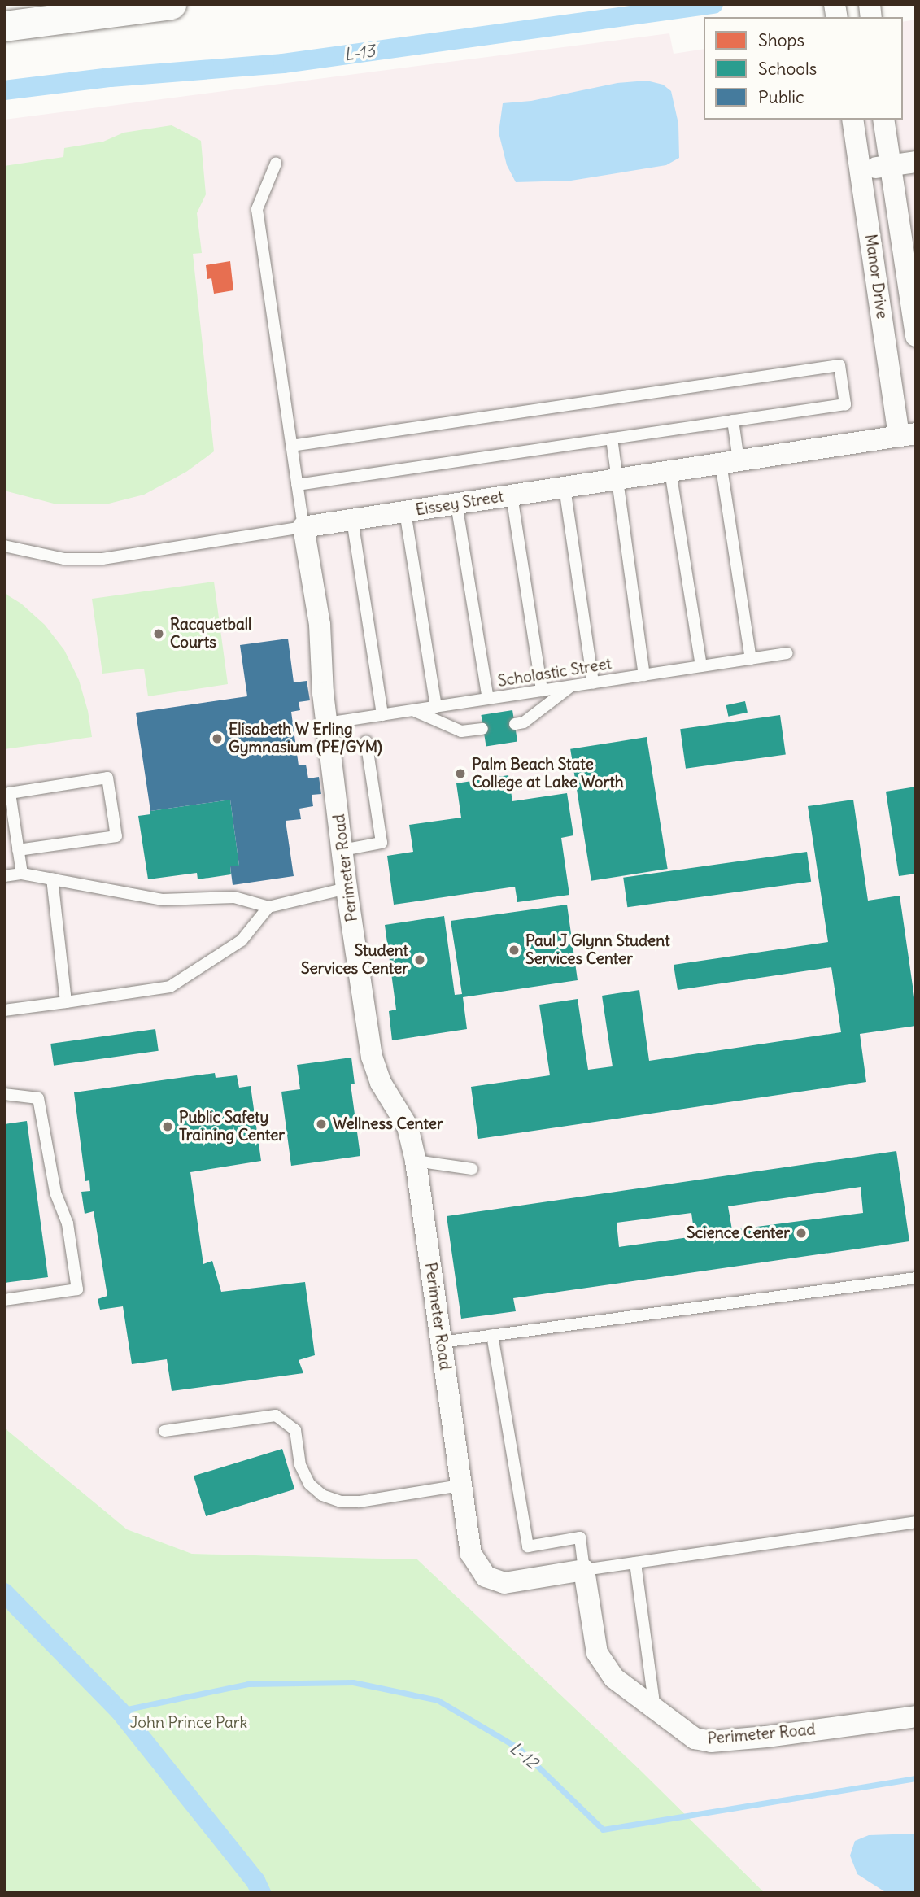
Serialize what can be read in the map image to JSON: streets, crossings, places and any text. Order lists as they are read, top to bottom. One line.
{"streets":{"street":["Manor Drive","Eissey Street","Perimeter Road"],"lane":["Scholastic Street"]},"crossings":[["Manor Drive","Eissey Street"],["Eissey Street","Perimeter Road"],["Scholastic Street","Perimeter Road"]],"water":["L-13","L-12"],"parks":["John Prince Park"],"places":["Racquetball Courts","Elisabeth W Erling Gymnasium (PE/GYM)","Palm Beach State College at Lake Worth","Paul J Glynn Student Services Center","Student Services Center","Wellness Center","Public Safety Training Center","Science Center"],"legend":["Shops","Schools","Public"]}
